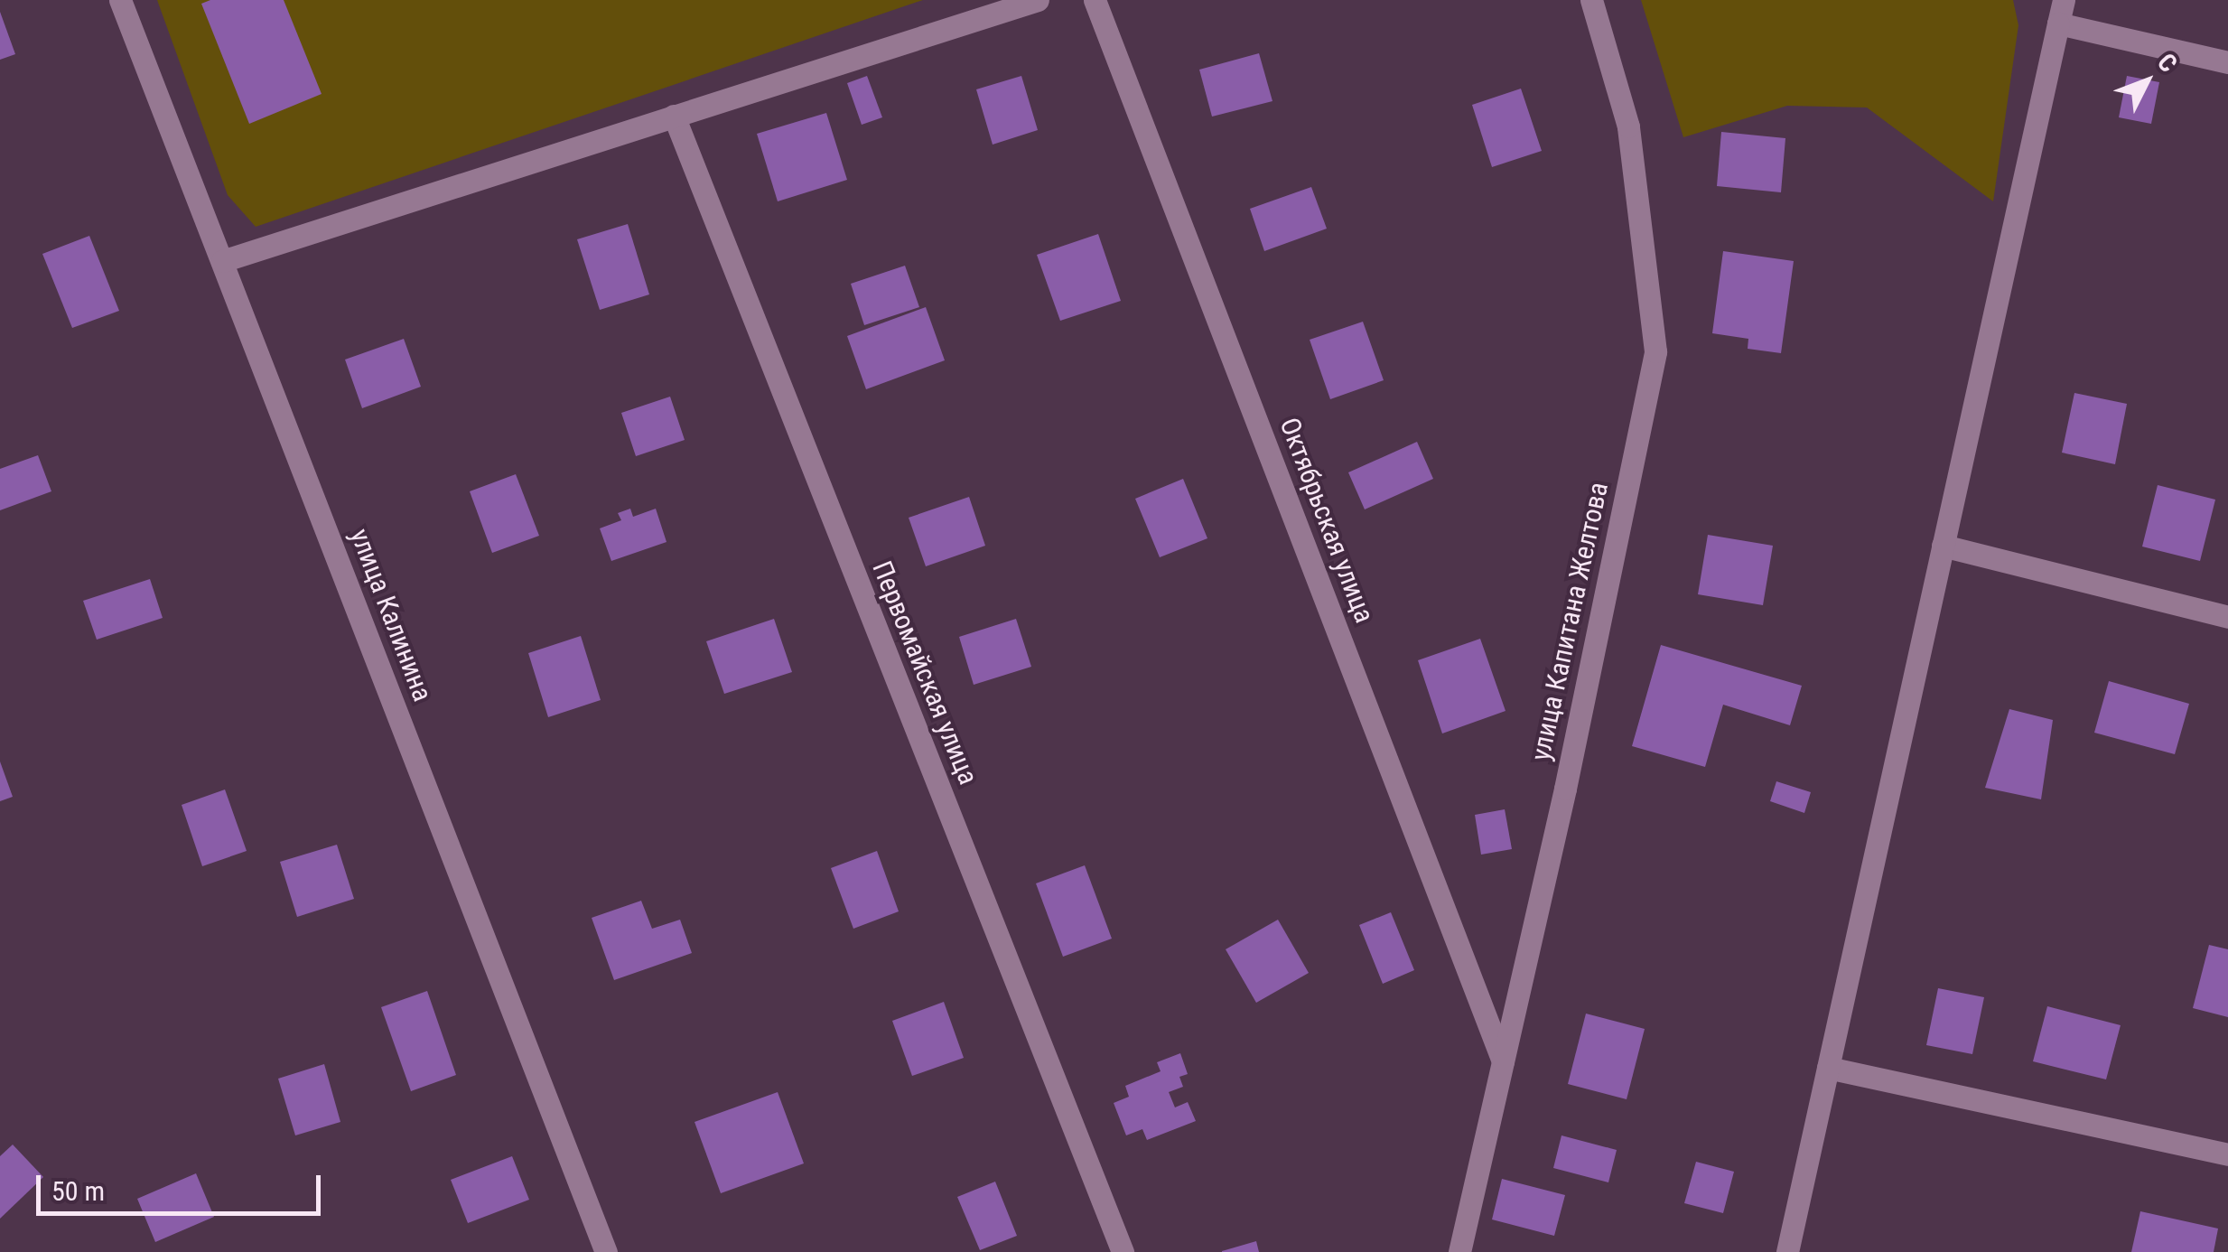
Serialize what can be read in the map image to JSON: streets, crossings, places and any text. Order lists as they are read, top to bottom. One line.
{"streets":{"street":["Октябрьская улица","улица Калинина","улица Капитана Желтова","Первомайская улица"]},"crossings":[["Октябрьская улица","улица Капитана Желтова"]],"scale_bar":"50 m","north":"top right"}
